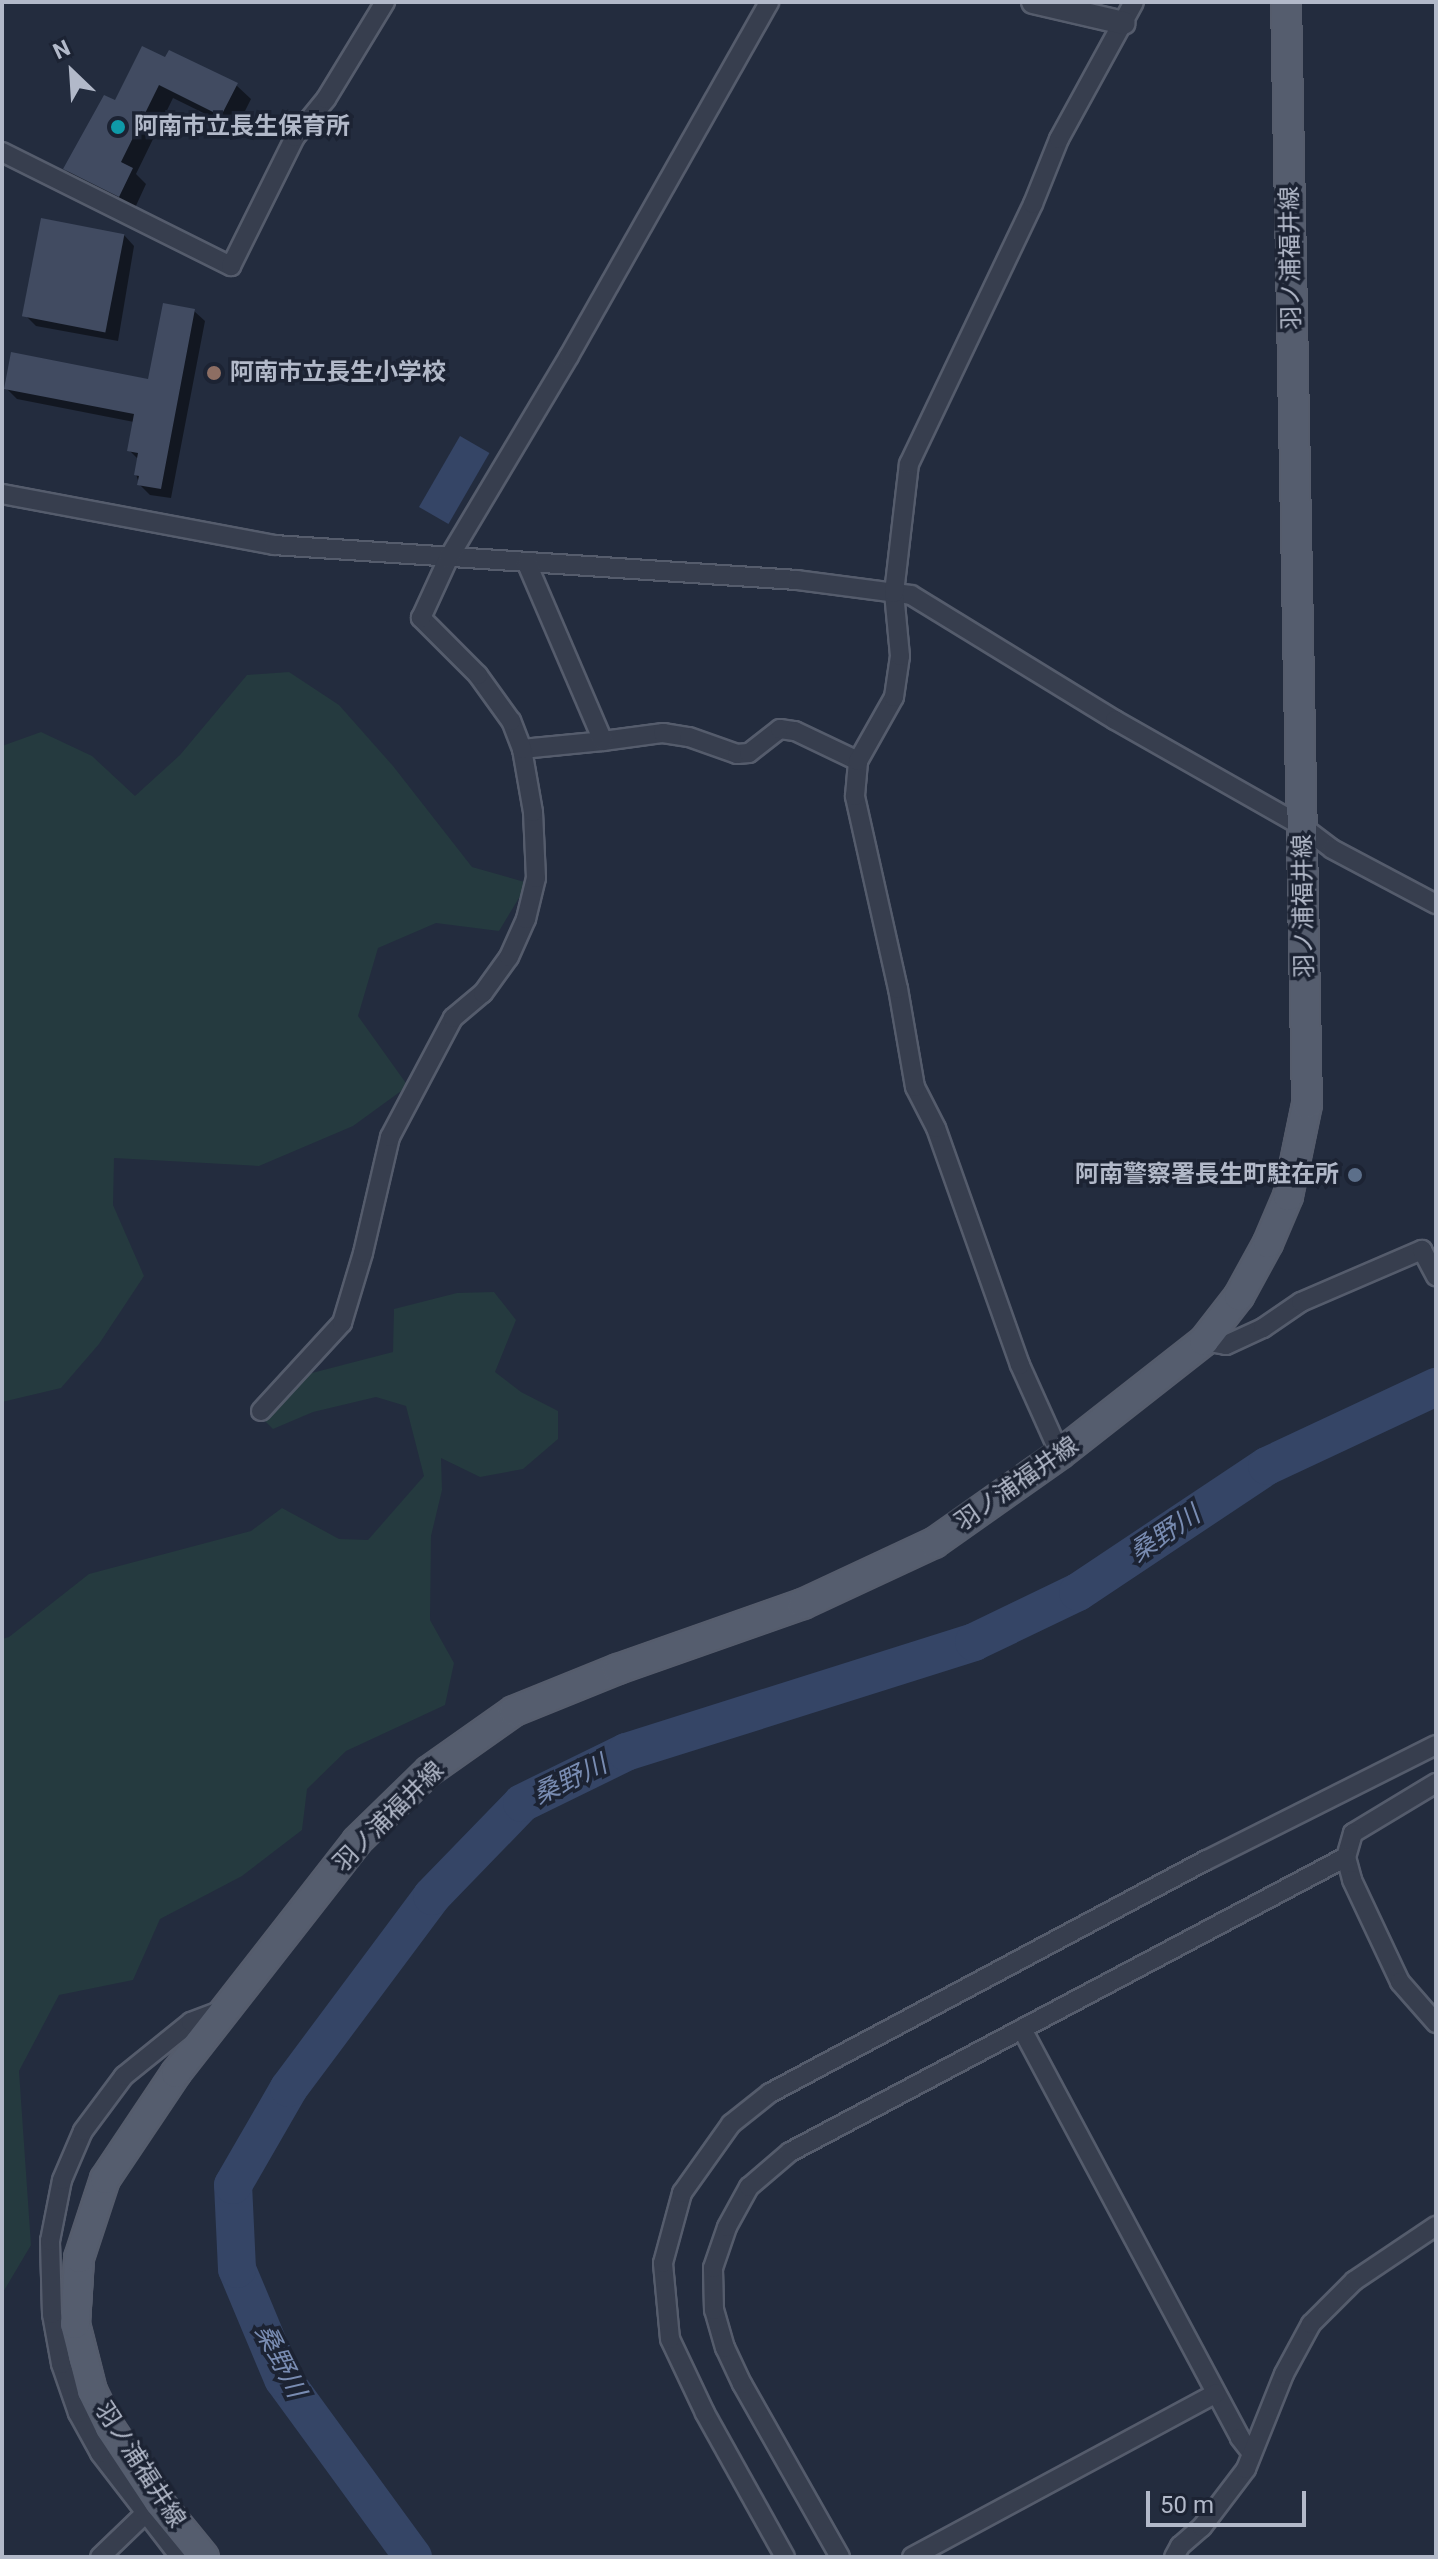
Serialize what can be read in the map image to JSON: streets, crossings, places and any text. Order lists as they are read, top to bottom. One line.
{"streets":{"main road":["羽ノ浦福井線"]},"water":["桑野川"],"places":["阿南市立長生保育所","阿南市立長生小学校","阿南警察署長生町駐在所"],"scale_bar":"50 m","north":"top left"}
